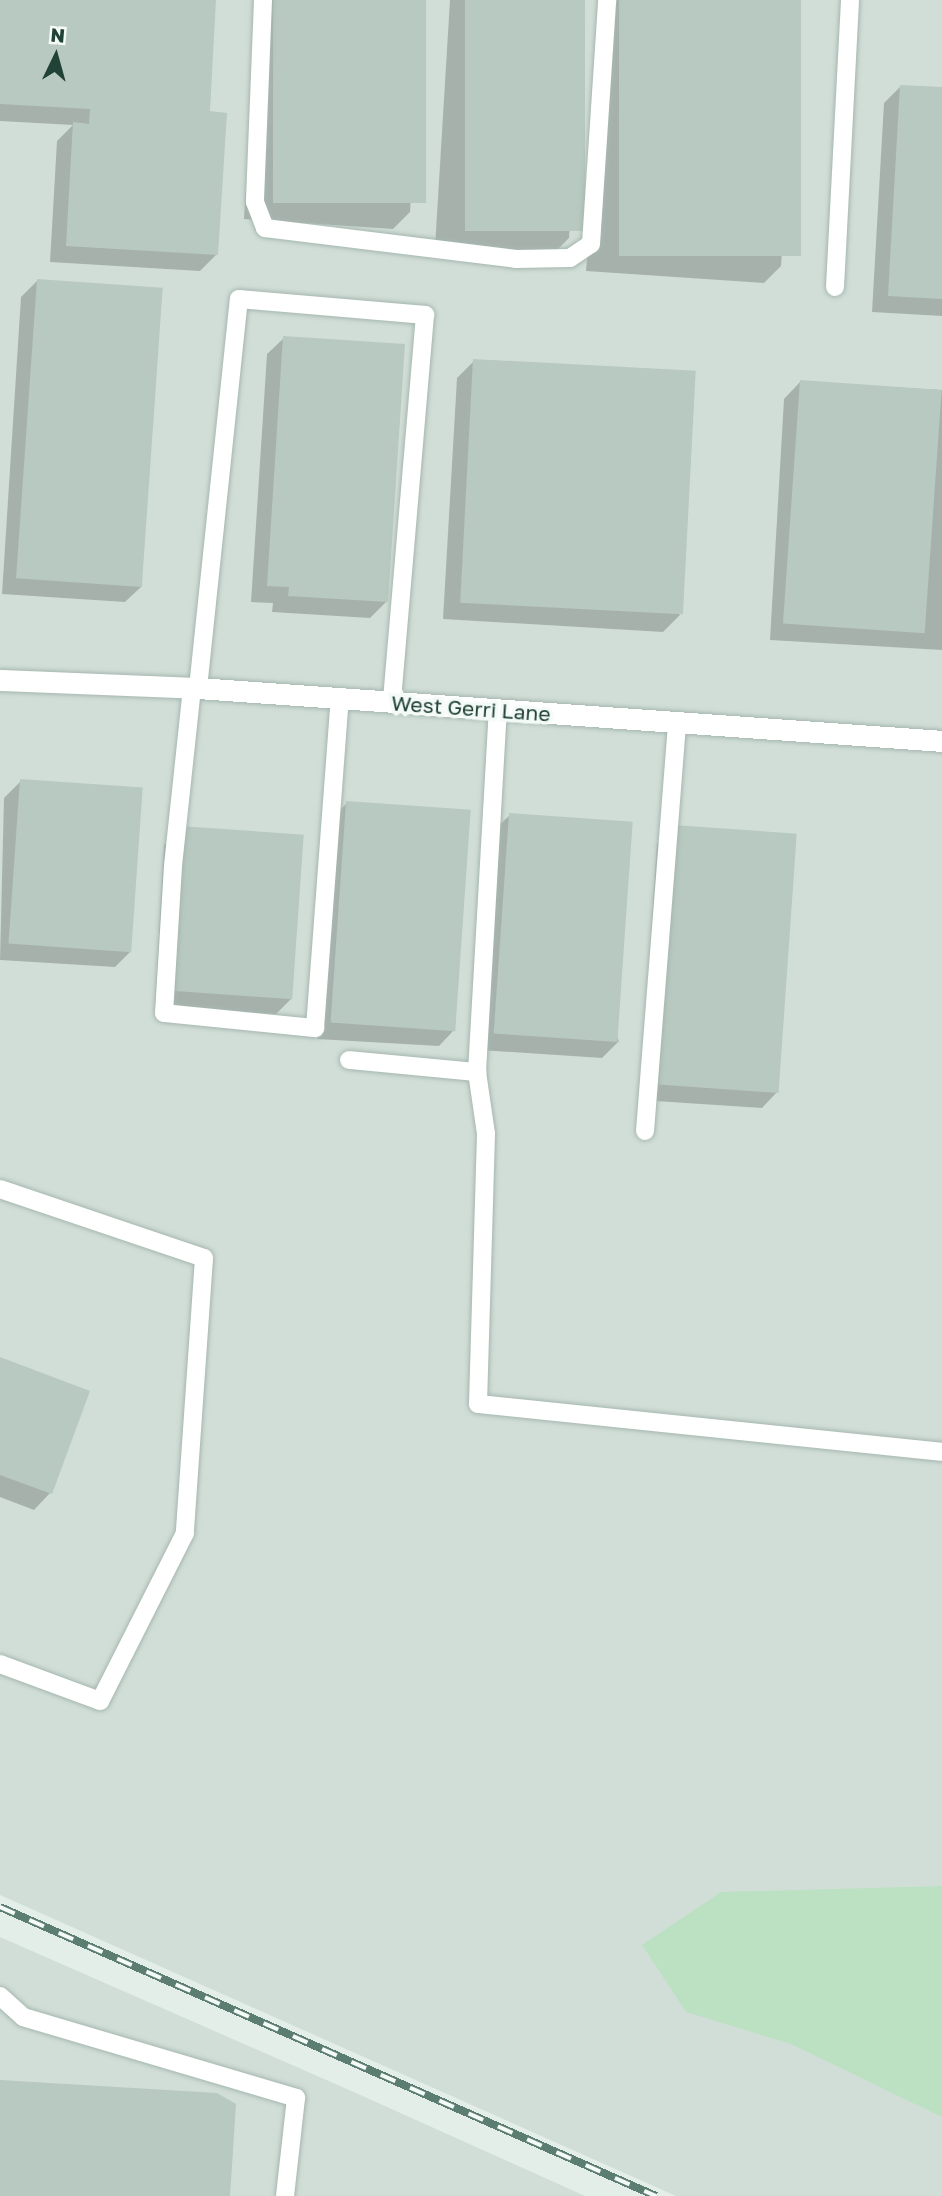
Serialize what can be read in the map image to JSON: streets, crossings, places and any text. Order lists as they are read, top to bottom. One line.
{"streets":{"street":["West Gerri Lane"]},"north":"top"}
